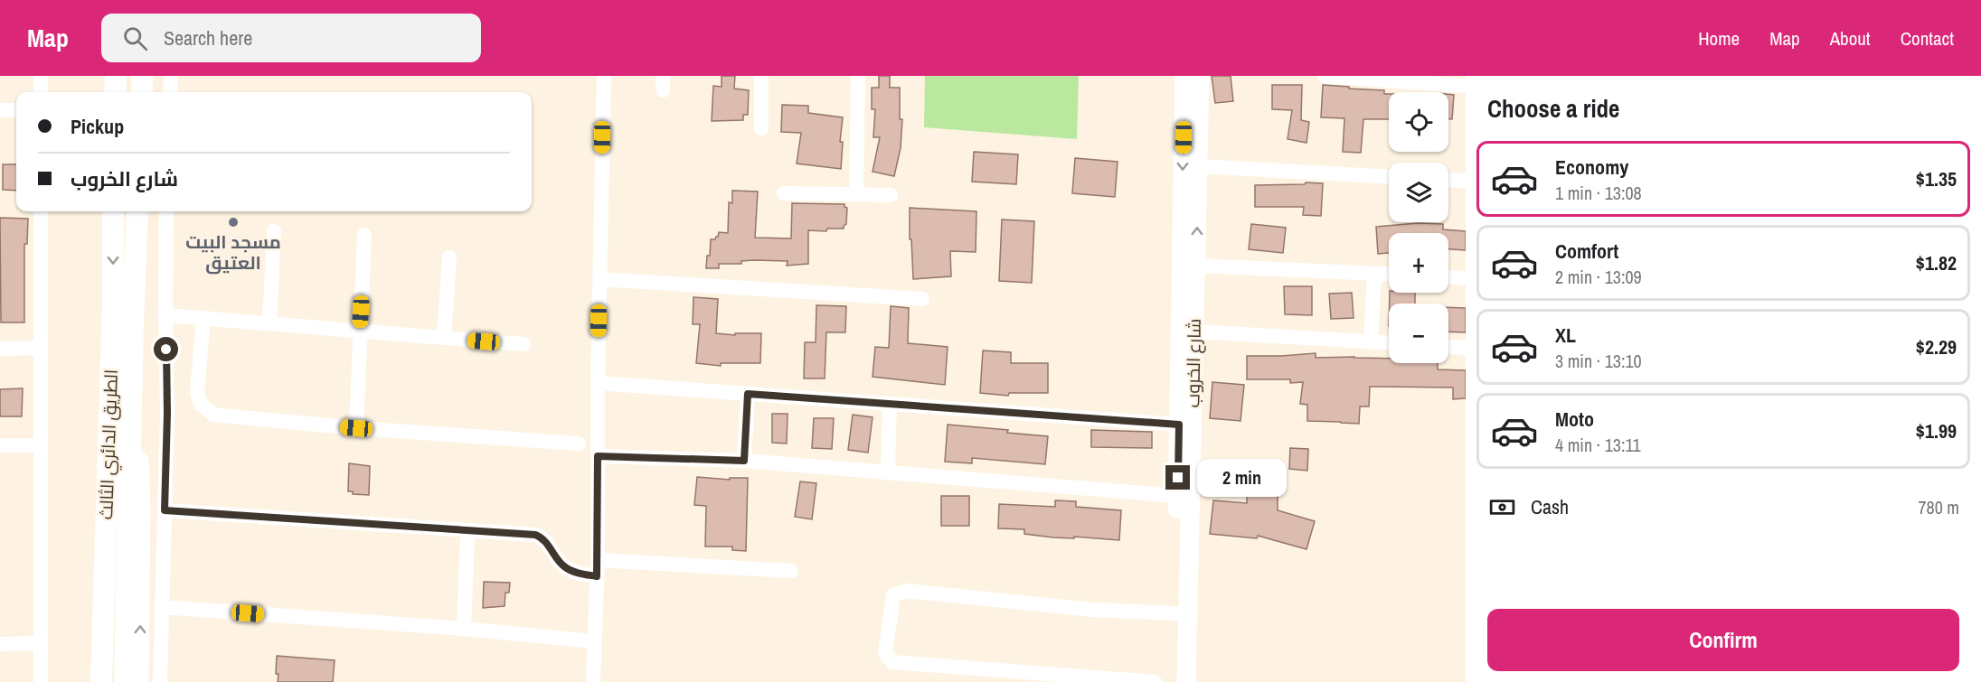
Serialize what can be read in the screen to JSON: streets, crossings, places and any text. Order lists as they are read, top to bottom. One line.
{"streets":{"highway":["الطريق الدائري الثالث"],"main road":["شارع الخروب"]},"places":["مسجد البيت العتيق"],"page":{"header":"Map","search":"Search here","nav":["Home","Map","About","Contact"],"heading":"Choose a ride","map_buttons":["+","−"],"banner":["Pickup","شارع الخروب"],"list":[{"name":"Economy","note":"1 min · 13:08","value":"$1.35"},{"name":"Comfort","note":"2 min · 13:09","value":"$1.82"},{"name":"XL","note":"3 min · 13:10","value":"$2.29"},{"name":"Moto","note":"4 min · 13:11","value":"$1.99"}],"bubble":"2 min","pay":["Cash","780 m"],"buttons":"Confirm"}}
